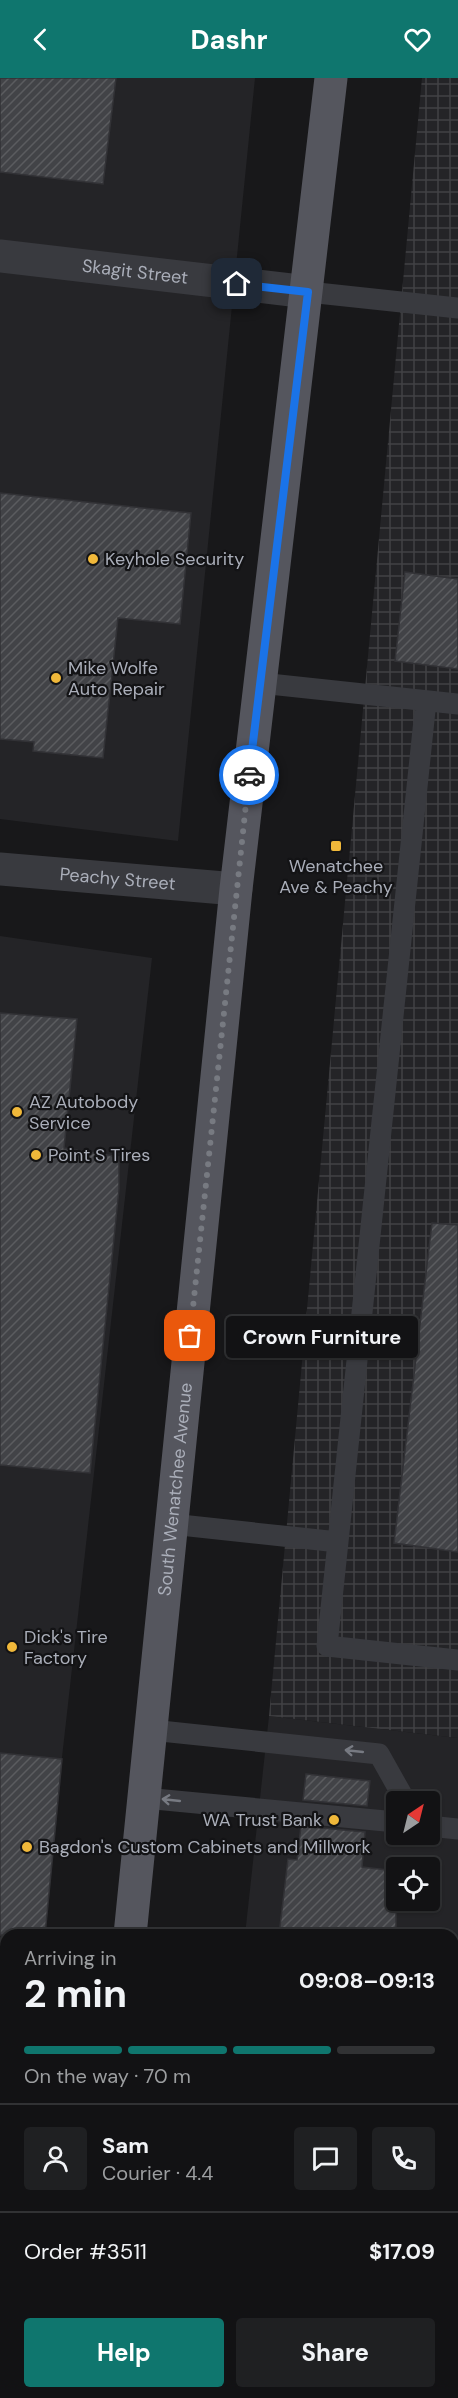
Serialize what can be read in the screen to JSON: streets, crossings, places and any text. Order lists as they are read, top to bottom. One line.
{"streets":{"main road":["South Wenatchee Avenue"],"street":["Skagit Street","Peachy Street"]},"crossings":[["Skagit Street","South Wenatchee Avenue"],["Peachy Street","South Wenatchee Avenue"]],"places":{"other":["Keyhole Security","Mike Wolfe Auto Repair","AZ Autobody Service","Point S Tires","Crown Furniture","Dick's Tire Factory","WA Trust Bank","Bagdon's Custom Cabinets and Millwork"],"transit":["Wenatchee Ave & Peachy"]},"north":"top right","page":{"header":"Dashr","bubble":"Crown Furniture","heading":["2 min","Arriving in","09:08–09:13"],"panel":["Sam","Courier · 4.4","Order #3511","$17.09"],"bar":"On the way · 70 m","buttons":["Help","Share"]}}
